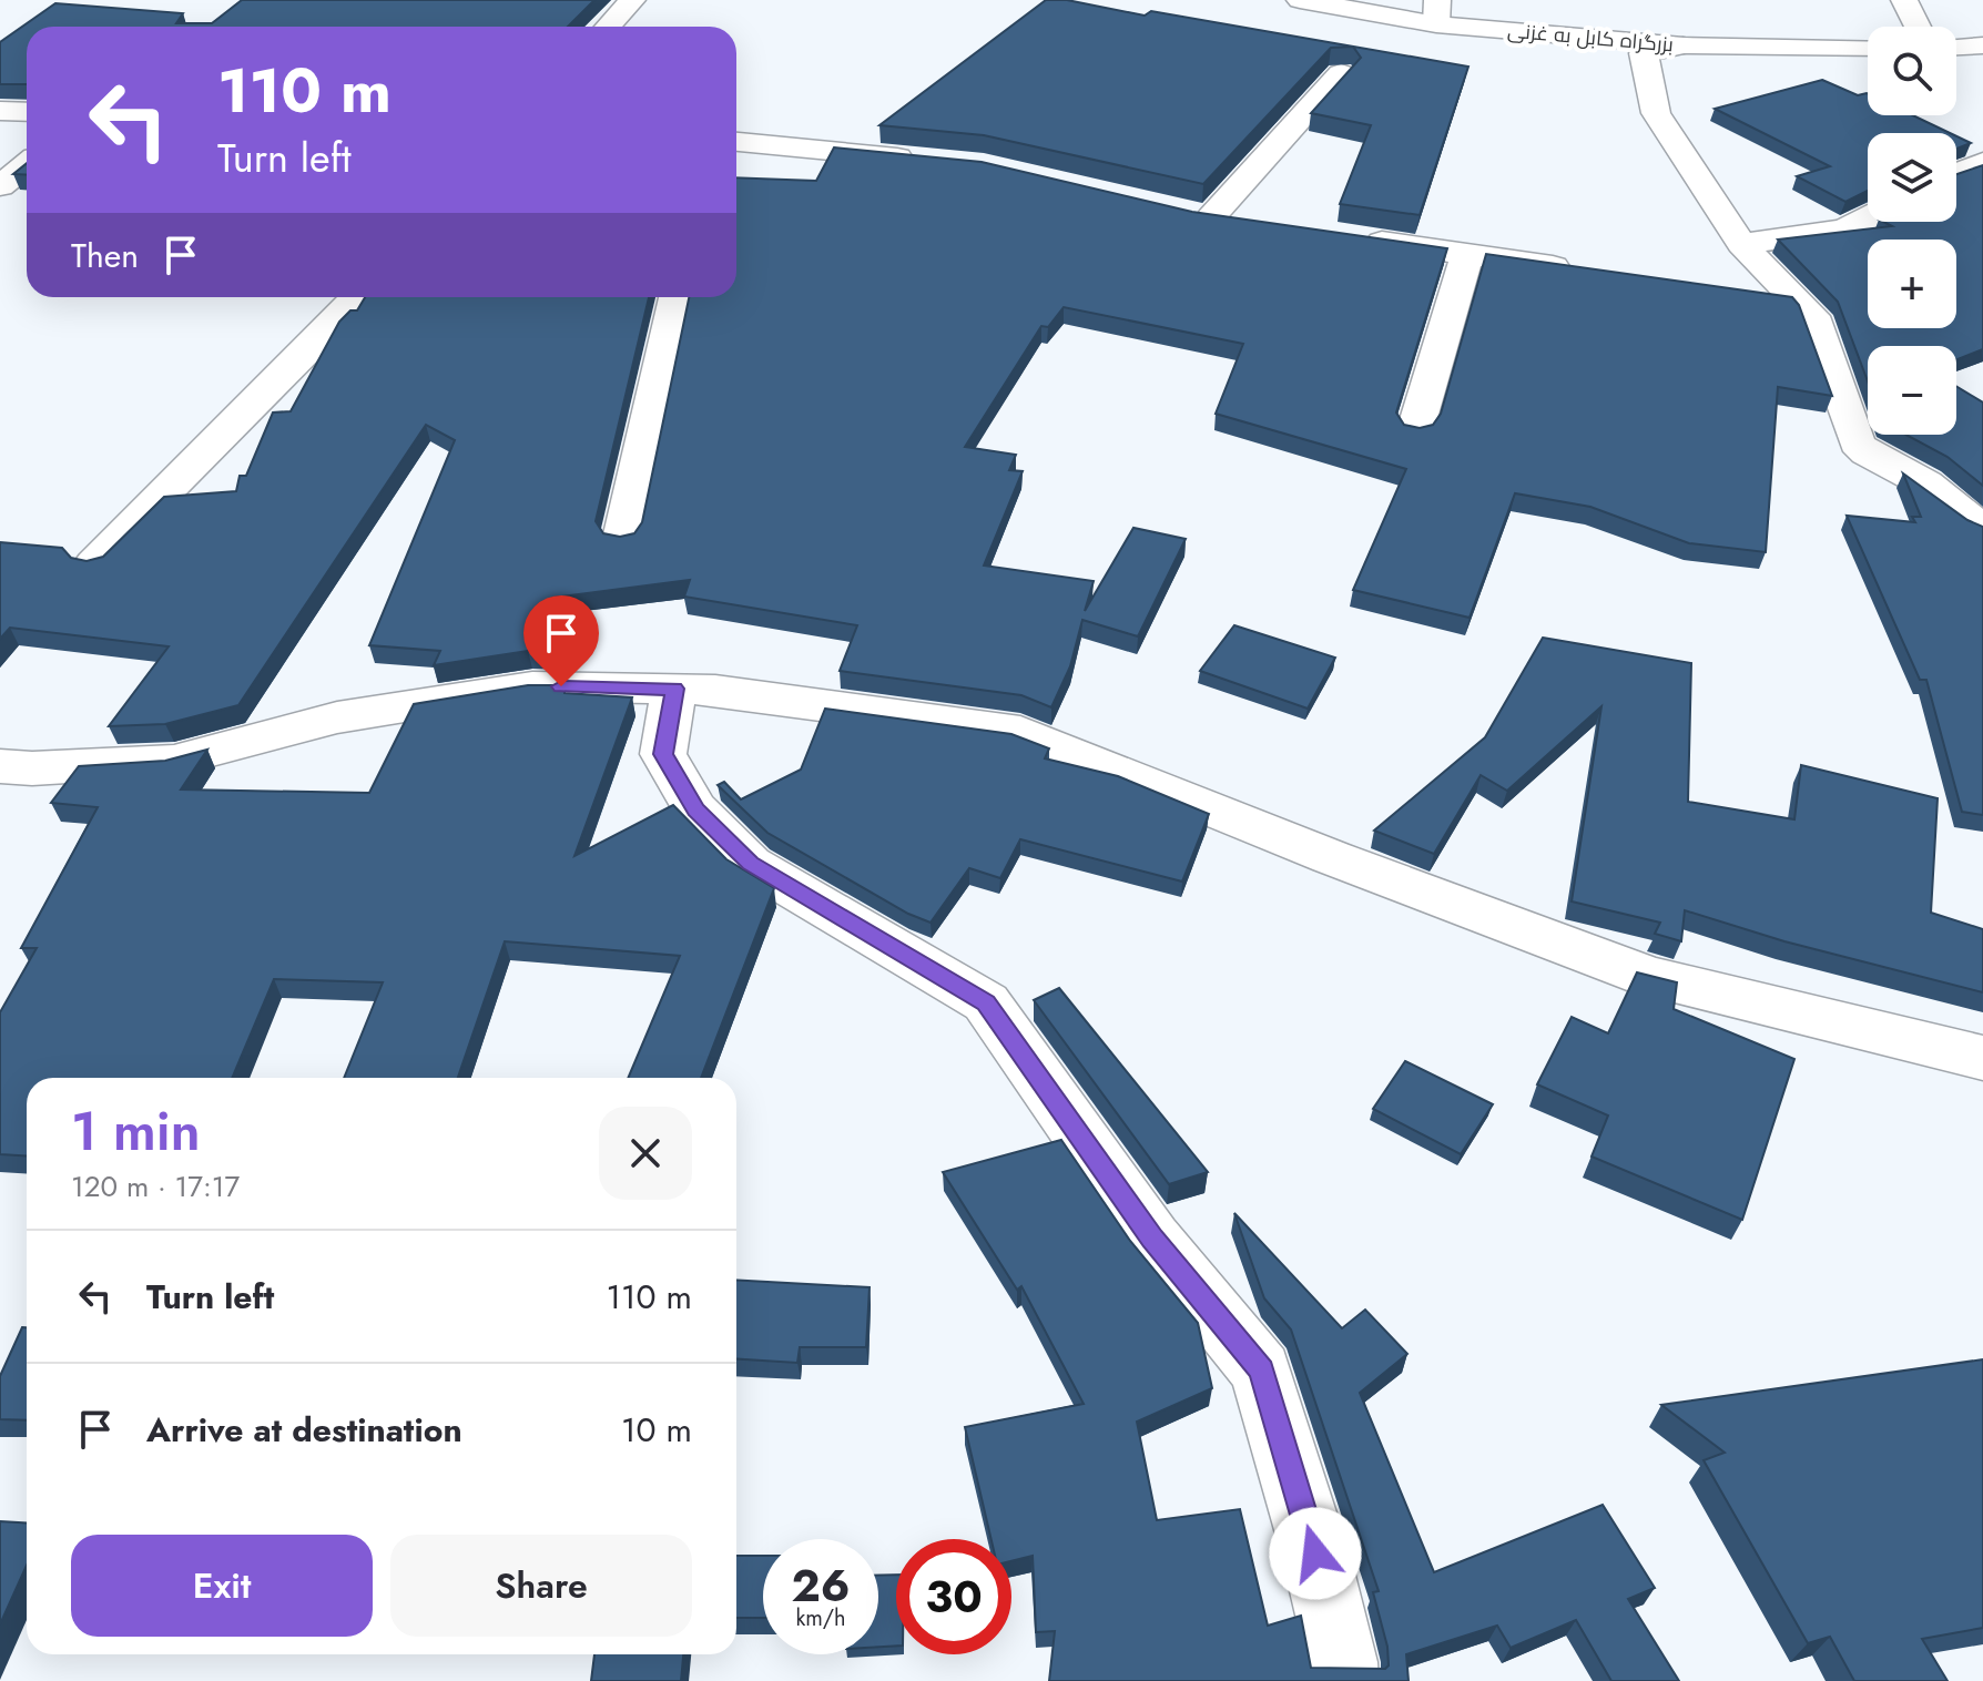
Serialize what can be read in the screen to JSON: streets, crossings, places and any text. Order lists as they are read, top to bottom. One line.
{"streets":{"main road":["بزرگراه کابل به غزنی"]},"page":{"map_buttons":["+","−"],"turn":["110 m","Turn left"],"then":"Then","heading":["1 min","120 m · 17:17"],"list":[{"name":"Turn left","value":"110 m"},{"name":"Arrive at destination","value":"10 m"}],"buttons":["Exit","Share"],"speed":"26 km/h","limit":"30"}}
